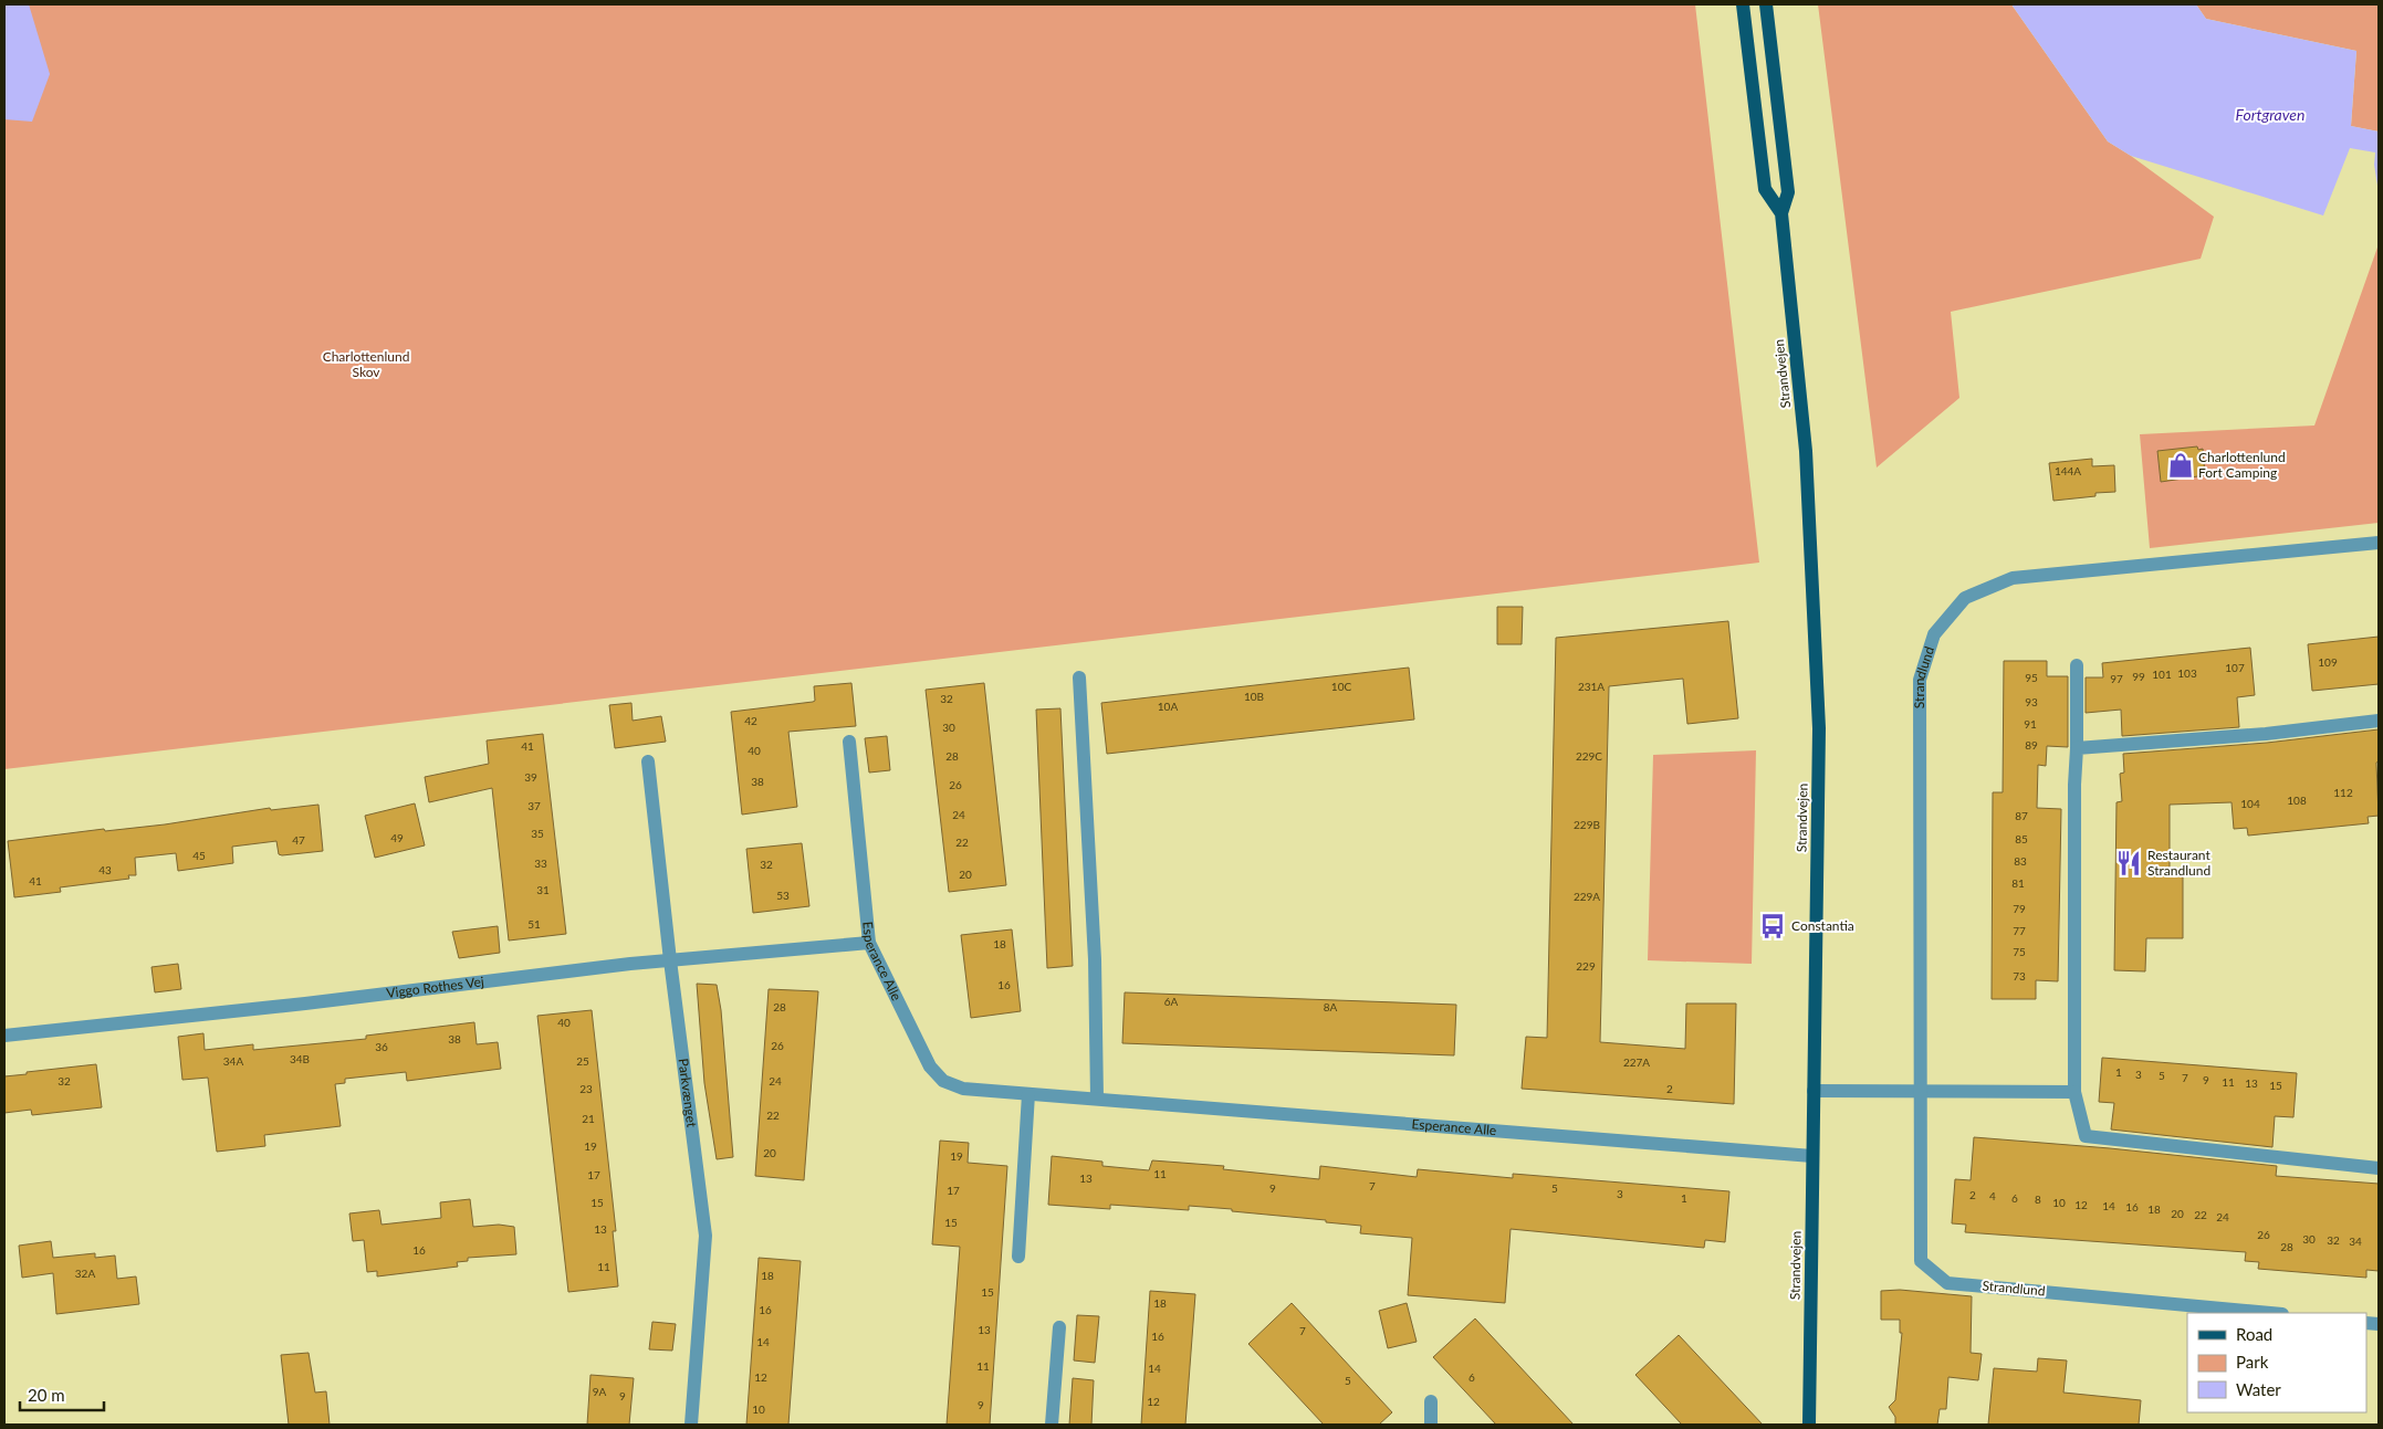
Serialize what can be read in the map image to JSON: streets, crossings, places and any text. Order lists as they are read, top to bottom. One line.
{"streets":{"main road":["Strandvejen"],"street":["Strandlund","Esperance Alle","Viggo Rothes Vej","Parkvænget"]},"crossings":[["Strandvejen","Esperance Alle"],["Esperance Alle","Viggo Rothes Vej"],["Viggo Rothes Vej","Parkvænget"]],"water":["Fortgraven"],"parks":["Charlottenlund Skov"],"places":{"shop":["Charlottenlund Fort Camping"],"restaurant":["Restaurant Strandlund"],"bus stop":["Constantia"]},"house_numbers":["144A","109","107","103","101","99","95","97","10C","231A","10B","32","93","10A","42","91","30","89","41","40","28","229C","39","38","26","112","108","104","37","24","87","229B","35","49","85","47","22","45","83","33","32","43","20","41","81","31","53","229A","79","51","77","18","75","229","73","16","6A","28","8A","40","38","26","36","34B","34A","25","227A","1","3","5","7","9","32","24","11","13","15","23","2","22","21","19","20","19","11","17","13","7","9","5","17","3","2","4","1","6","8","15","10","12","14","16","18","20","22","24","15","13","26","30","32","34","28","16","11","32A","18","15","18","16","13","7","16","14","11","14","12","6","5","9A","9","12","9","10"],"legend":["Road","Park","Water"],"scale_bar":"20 m"}
